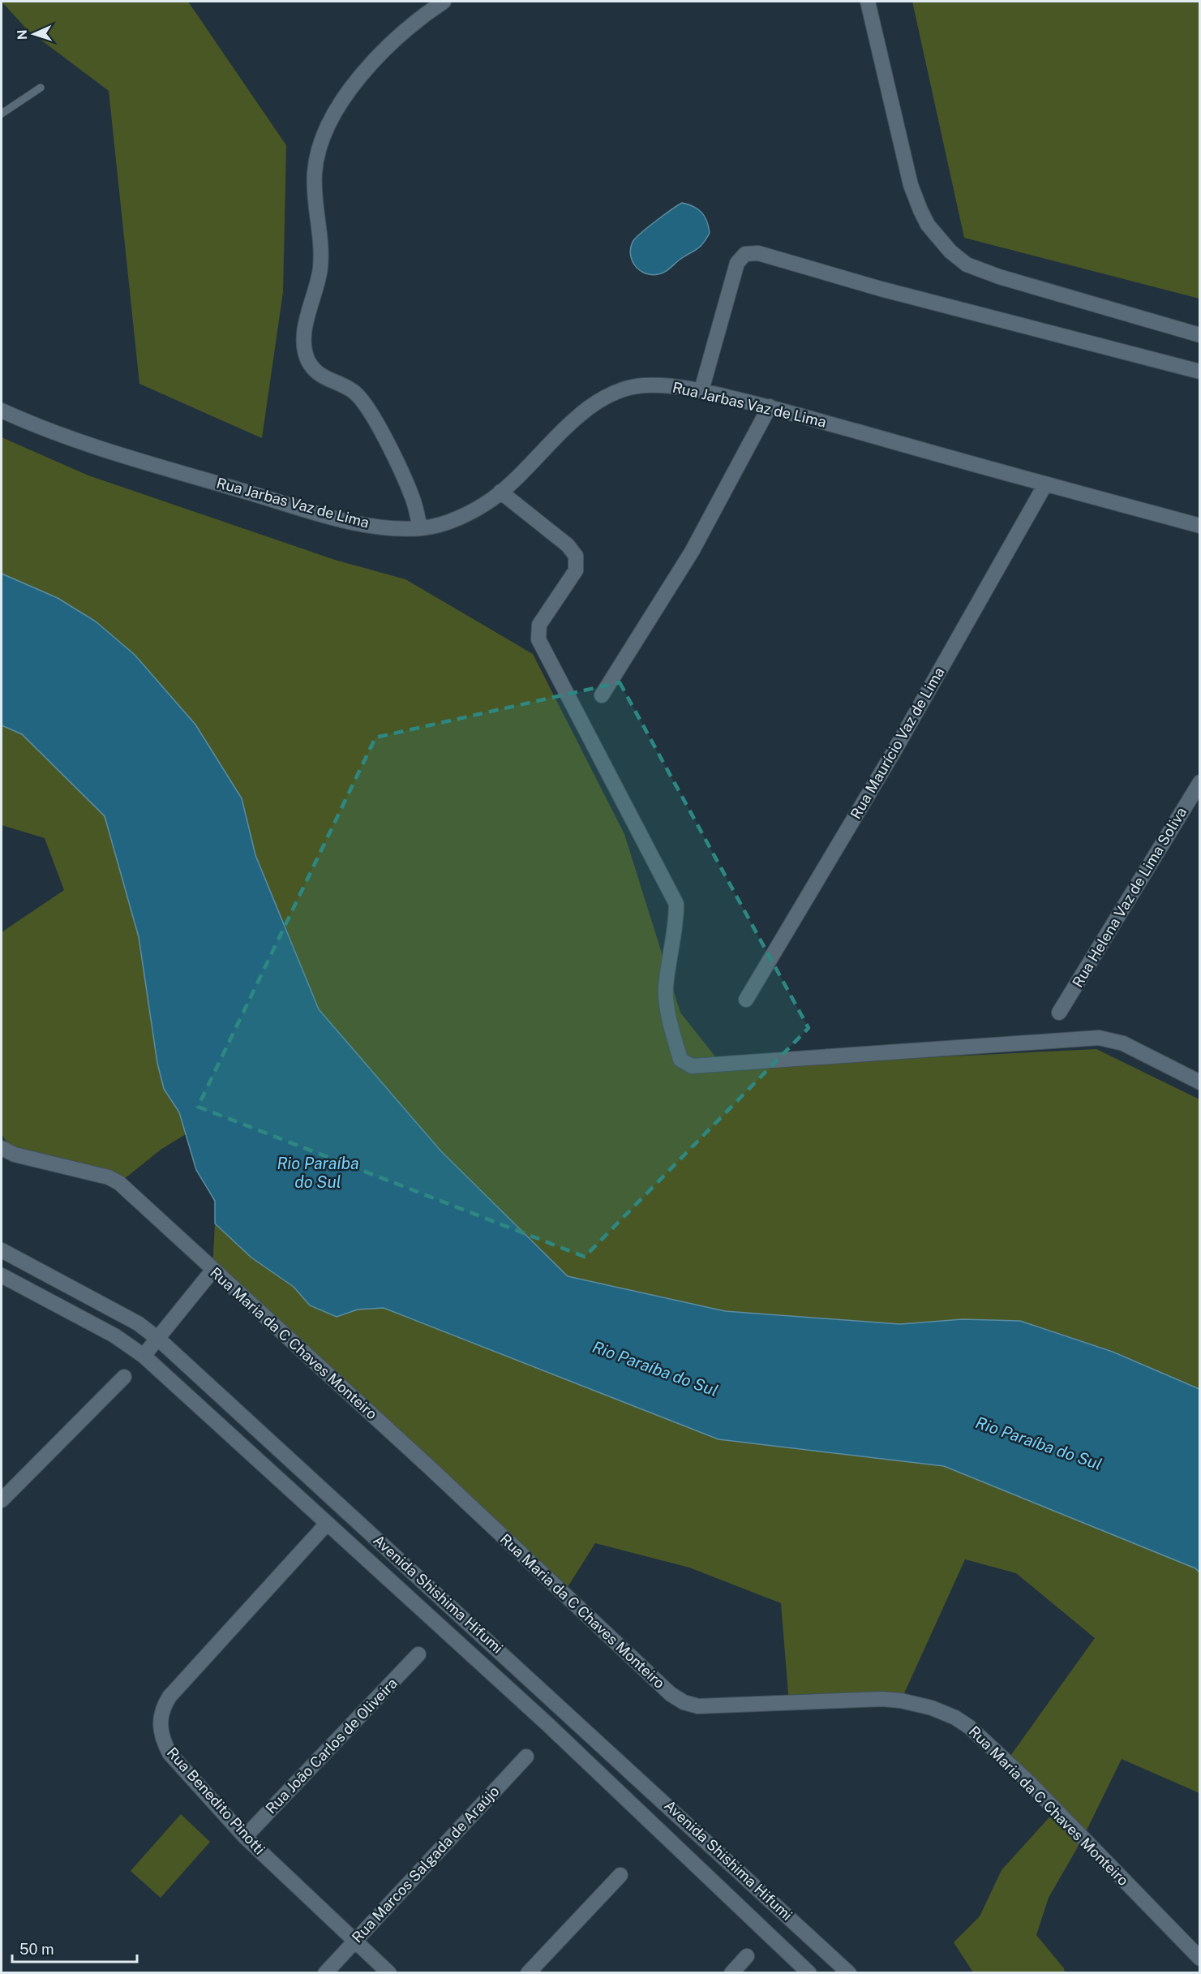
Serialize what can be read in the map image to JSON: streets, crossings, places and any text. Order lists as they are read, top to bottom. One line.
{"streets":{"street":["Rua Jarbas Vaz de Lima","Rua Maurício Vaz de Lima","Rua Helena Vaz de Lima Soliva","Rua Maria da C Chaves Monteiro","Avenida Shishima Hifumi","Rua João Carlos de Oliveira","Rua Benedito Pinotti","Rua Marcos Salgada de Araújo"]},"crossings":[["Rua Jarbas Vaz de Lima","Rua Maurício Vaz de Lima"],["Avenida Shishima Hifumi","Rua Benedito Pinotti"],["Rua João Carlos de Oliveira","Rua Benedito Pinotti"],["Rua Benedito Pinotti","Rua Marcos Salgada de Araújo"]],"water":["Rio Paraíba do Sul"],"scale_bar":"50 m","north":"left"}
